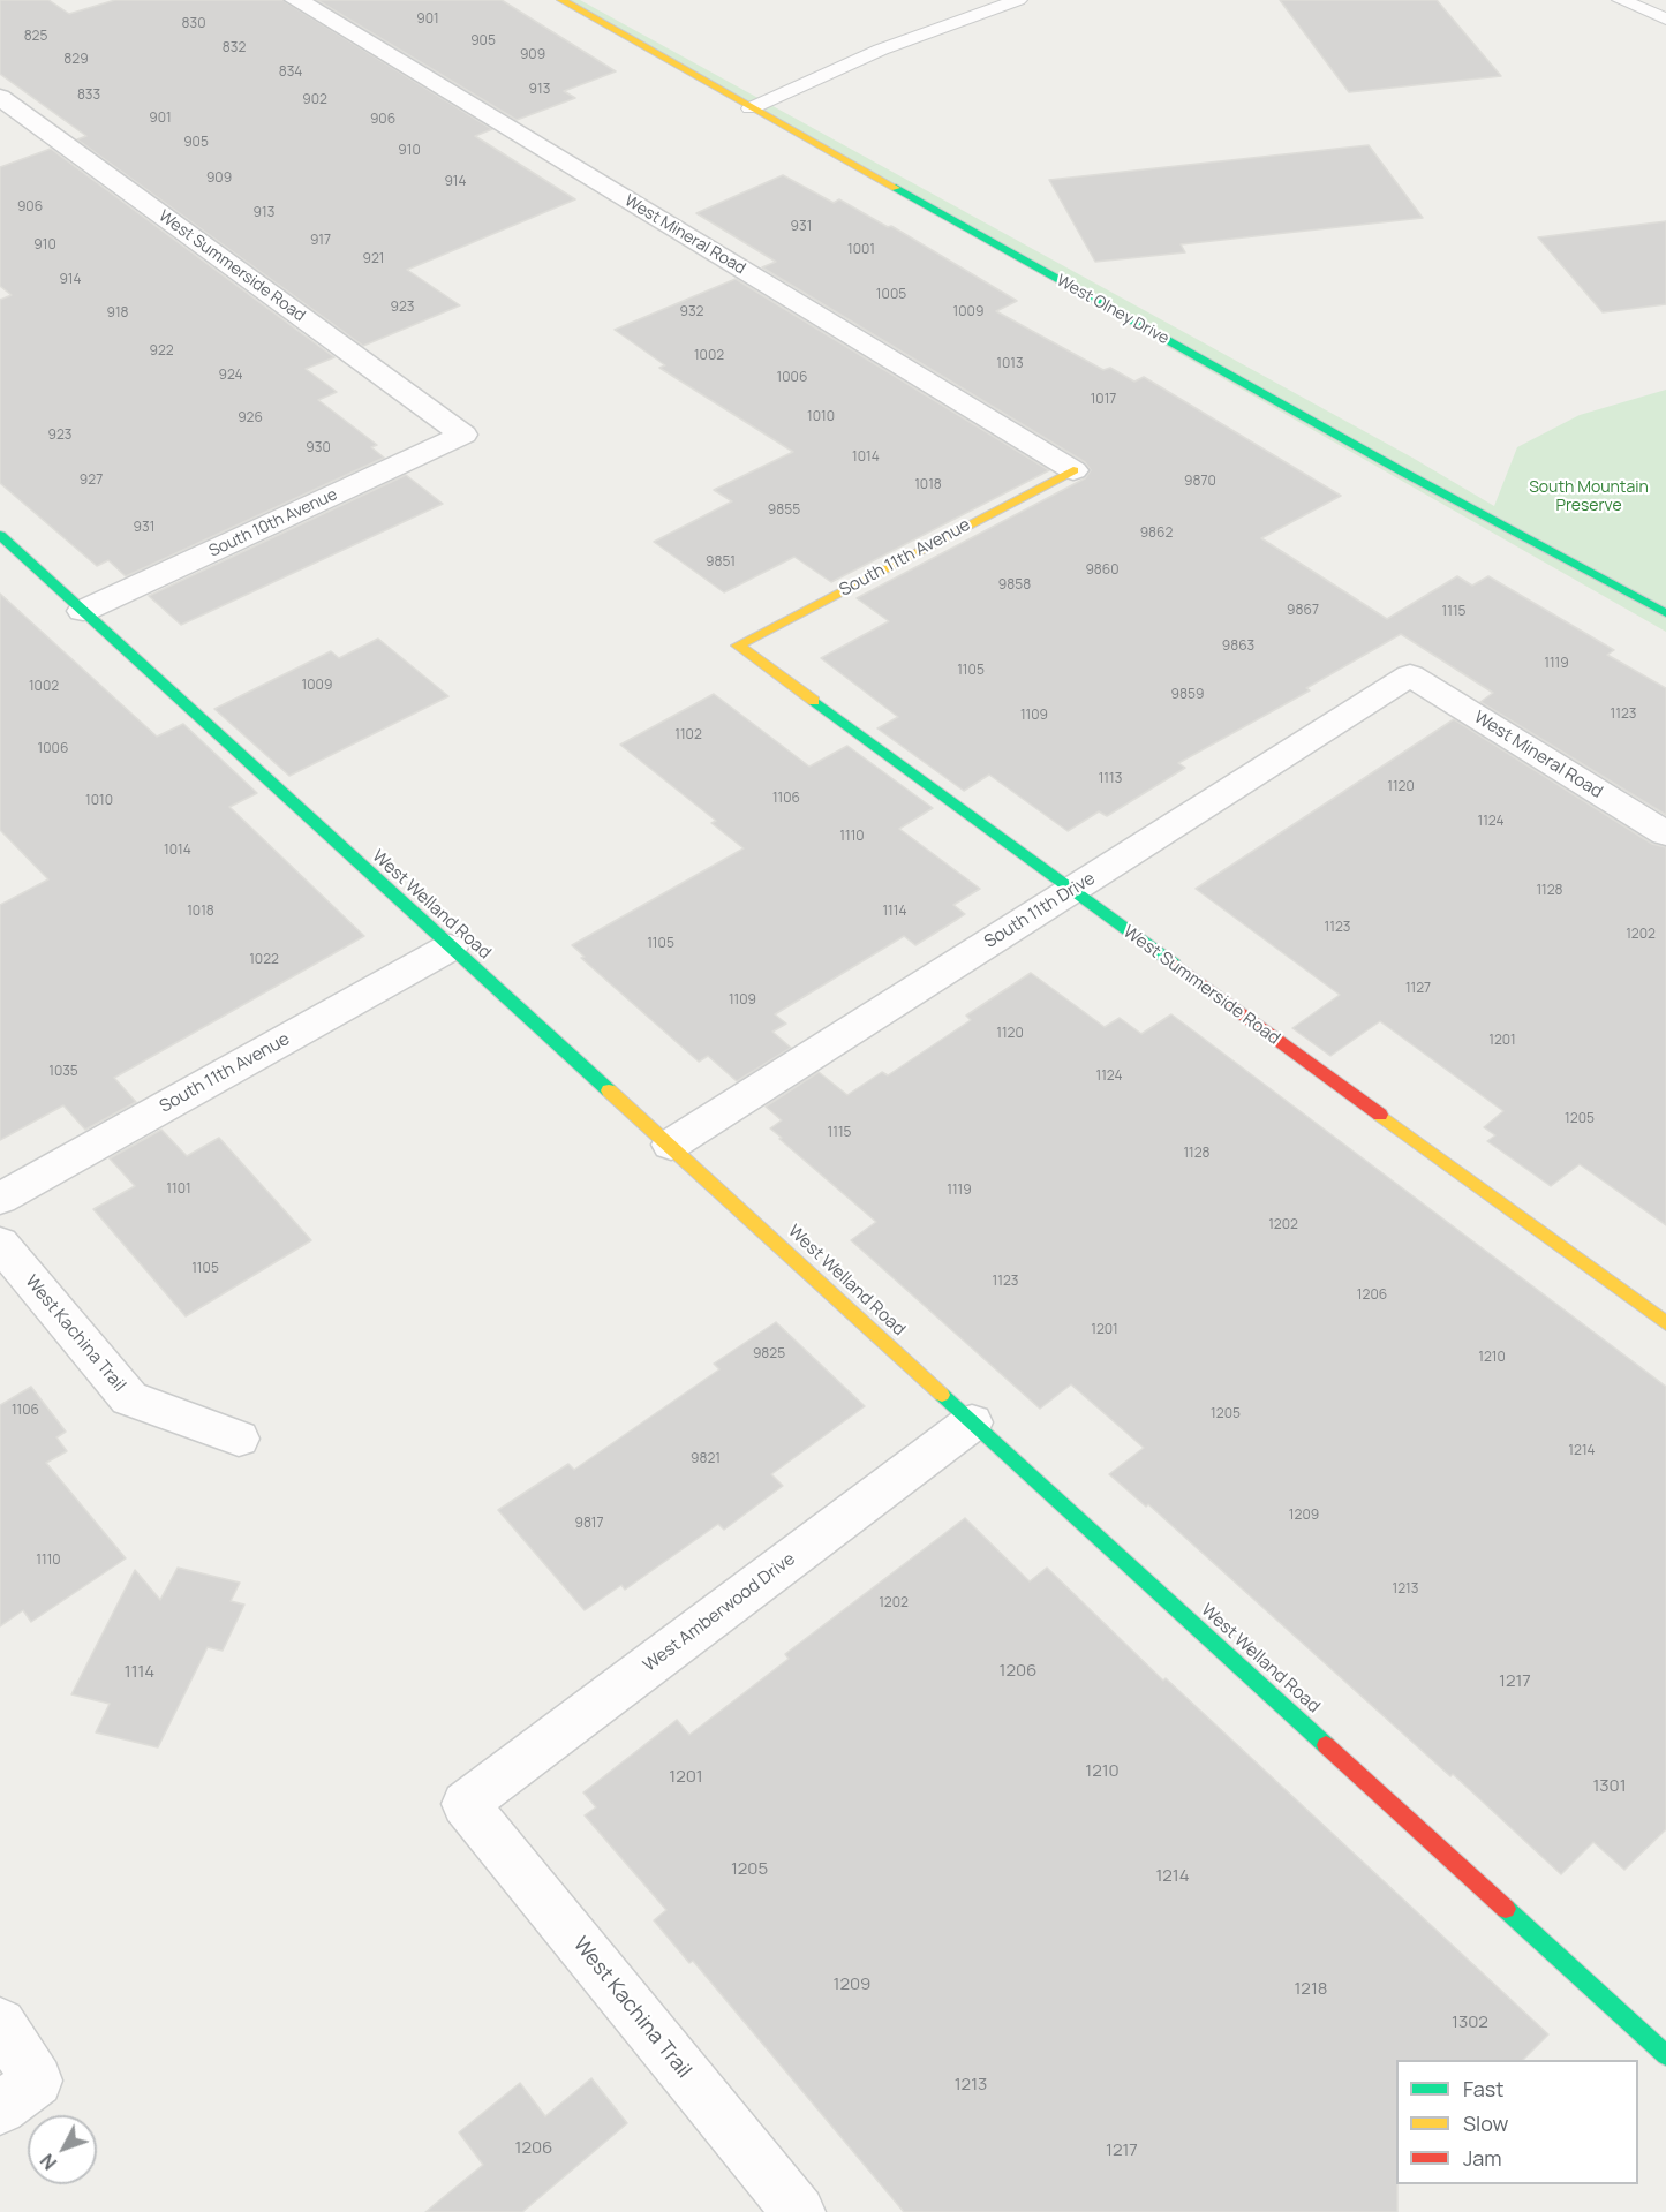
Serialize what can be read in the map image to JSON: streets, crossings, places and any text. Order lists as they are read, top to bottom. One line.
{"streets":{"street":["West Mineral Road","West Summerside Road","West Olney Drive","South 10th Avenue","South 11th Avenue","West Welland Road","South 11th Drive","West Kachina Trail","West Amberwood Drive"]},"crossings":[["West Mineral Road","South 11th Avenue"],["West Mineral Road","South 11th Drive"],["West Summerside Road","South 10th Avenue"],["West Summerside Road","South 11th Avenue"],["West Summerside Road","South 11th Drive"],["South 10th Avenue","West Welland Road"],["South 11th Avenue","West Welland Road"],["West Welland Road","South 11th Drive"],["West Welland Road","West Amberwood Drive"],["West Kachina Trail","West Amberwood Drive"]],"parks":["South Mountain Preserve"],"house_numbers":["901","830","825","905","832","909","829","834","913","833","902","901","906","905","910","909","914","906","913","931","917","910","1001","921","914","1005","923","932","1009","918","922","1002","1013","924","1006","1017","1010","926","923","930","1014","927","9870","1018","9855","931","9862","9851","9860","9858","9867","1115","9863","1119","1105","1009","1002","9859","1123","1109","1102","1006","1113","1120","1106","1010","1124","1110","1014","1128","1018","1114","1123","1202","1105","1022","1127","1109","1120","1201","1035","1124","1205","1115","1128","1101","1119","1202","1105","1123","1206","1201","9825","1210","1106","1205","1214","9821","1209","9817","1110","1213","1202","1206","1114","1217","1210","1201","1301","1205","1214","1209","1218","1302","1213","1206","1217"],"legend":["Fast","Slow","Jam"],"north":"bottom left"}
